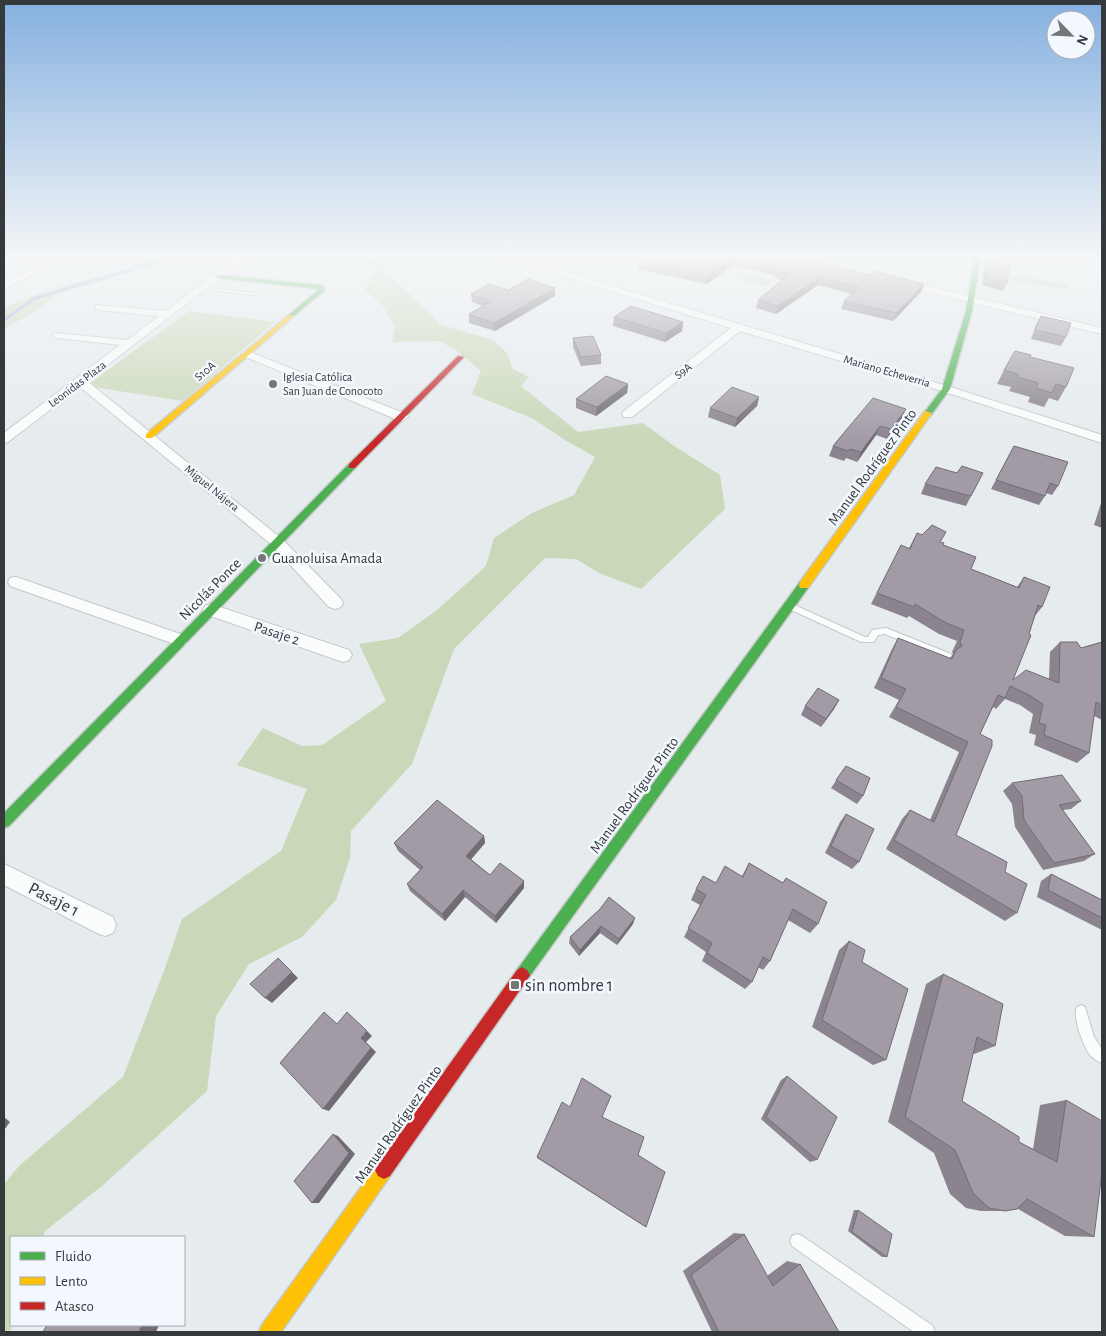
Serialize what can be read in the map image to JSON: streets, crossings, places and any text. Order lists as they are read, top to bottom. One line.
{"streets":{"street":["S10A","S9A","Mariano Echeverria","Leonidas Plaza","Manuel Rodríguez Pinto","Miguel Nájera","Nicolás Ponce","Pasaje 2","Pasaje 1"]},"crossings":[["S10A","Miguel Nájera"],["S9A","Mariano Echeverria"],["Mariano Echeverria","Manuel Rodríguez Pinto"],["Leonidas Plaza","Miguel Nájera"],["Miguel Nájera","Nicolás Ponce"],["Nicolás Ponce","Pasaje 2"]],"places":{"other":["Iglesia Católica San Juan de Conocoto","Guanoluisa Amada"],"transit":["sin nombre 1"]},"legend":["Fluido","Lento","Atasco"],"north":"bottom right"}
